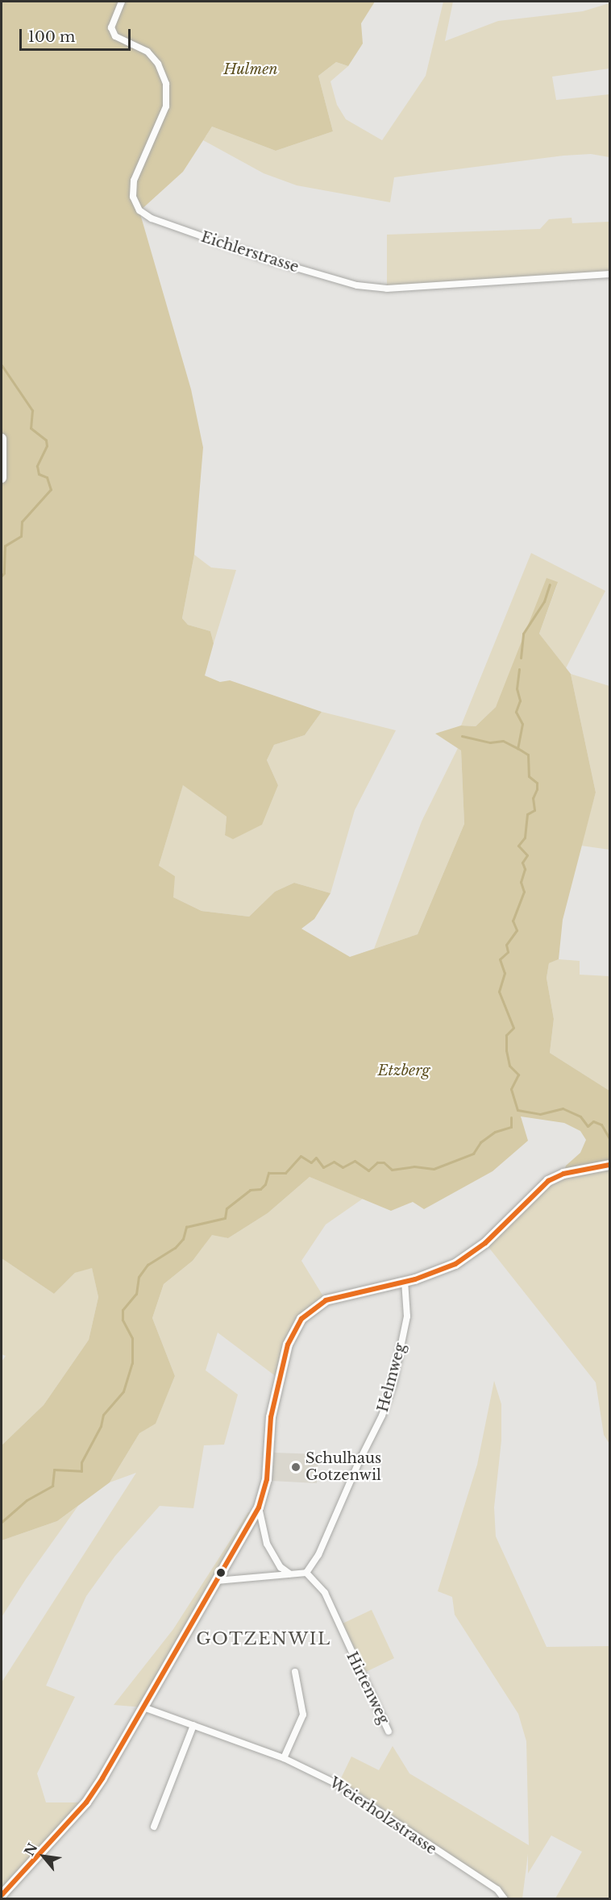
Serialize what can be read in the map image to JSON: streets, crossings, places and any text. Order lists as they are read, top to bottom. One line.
{"streets":{"street":["Eichlerstrasse","Helmweg","Hirtenweg","Weierholzstrasse"]},"crossings":[["Helmweg","Hirtenweg"]],"districts":["GOTZENWIL"],"parks":["Hulmen","Etzberg"],"places":["Schulhaus Gotzenwil"],"scale_bar":"100 m","north":"top left"}
